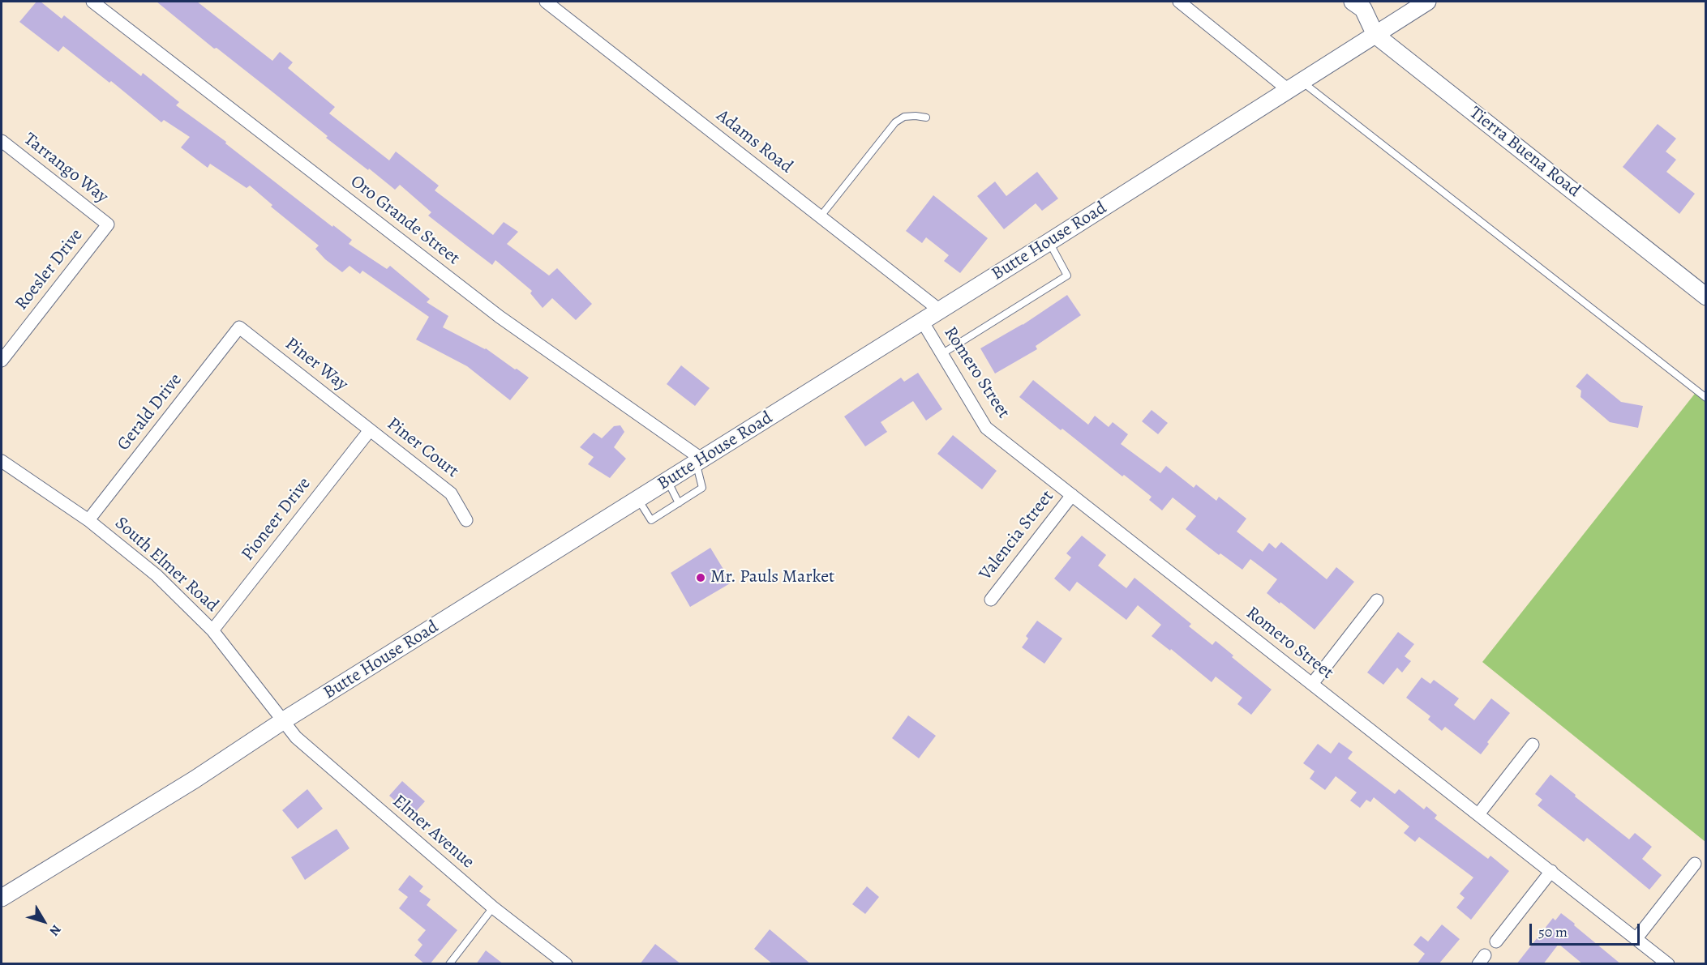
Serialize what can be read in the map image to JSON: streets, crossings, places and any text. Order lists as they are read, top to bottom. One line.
{"streets":{"main road":["Tierra Buena Road","Butte House Road"],"street":["Adams Road","Tarrango Way","Oro Grande Street","Roesler Drive","Piner Way","Romero Street","Gerald Drive","Piner Court","Pioneer Drive","Valencia Street","South Elmer Road","Elmer Avenue"]},"crossings":[["Adams Road","Butte House Road"],["Tierra Buena Road","Butte House Road"],["Tarrango Way","Roesler Drive"],["Oro Grande Street","Butte House Road"],["Butte House Road","Romero Street"],["Butte House Road","South Elmer Road"],["Butte House Road","Elmer Avenue"],["Piner Way","Gerald Drive"],["Piner Way","Piner Court"],["Piner Way","Pioneer Drive"],["Romero Street","Valencia Street"],["Gerald Drive","South Elmer Road"],["Piner Court","Pioneer Drive"],["Pioneer Drive","South Elmer Road"],["South Elmer Road","Elmer Avenue"]],"places":["Mr. Pauls Market"],"scale_bar":"50 m","north":"bottom right"}
